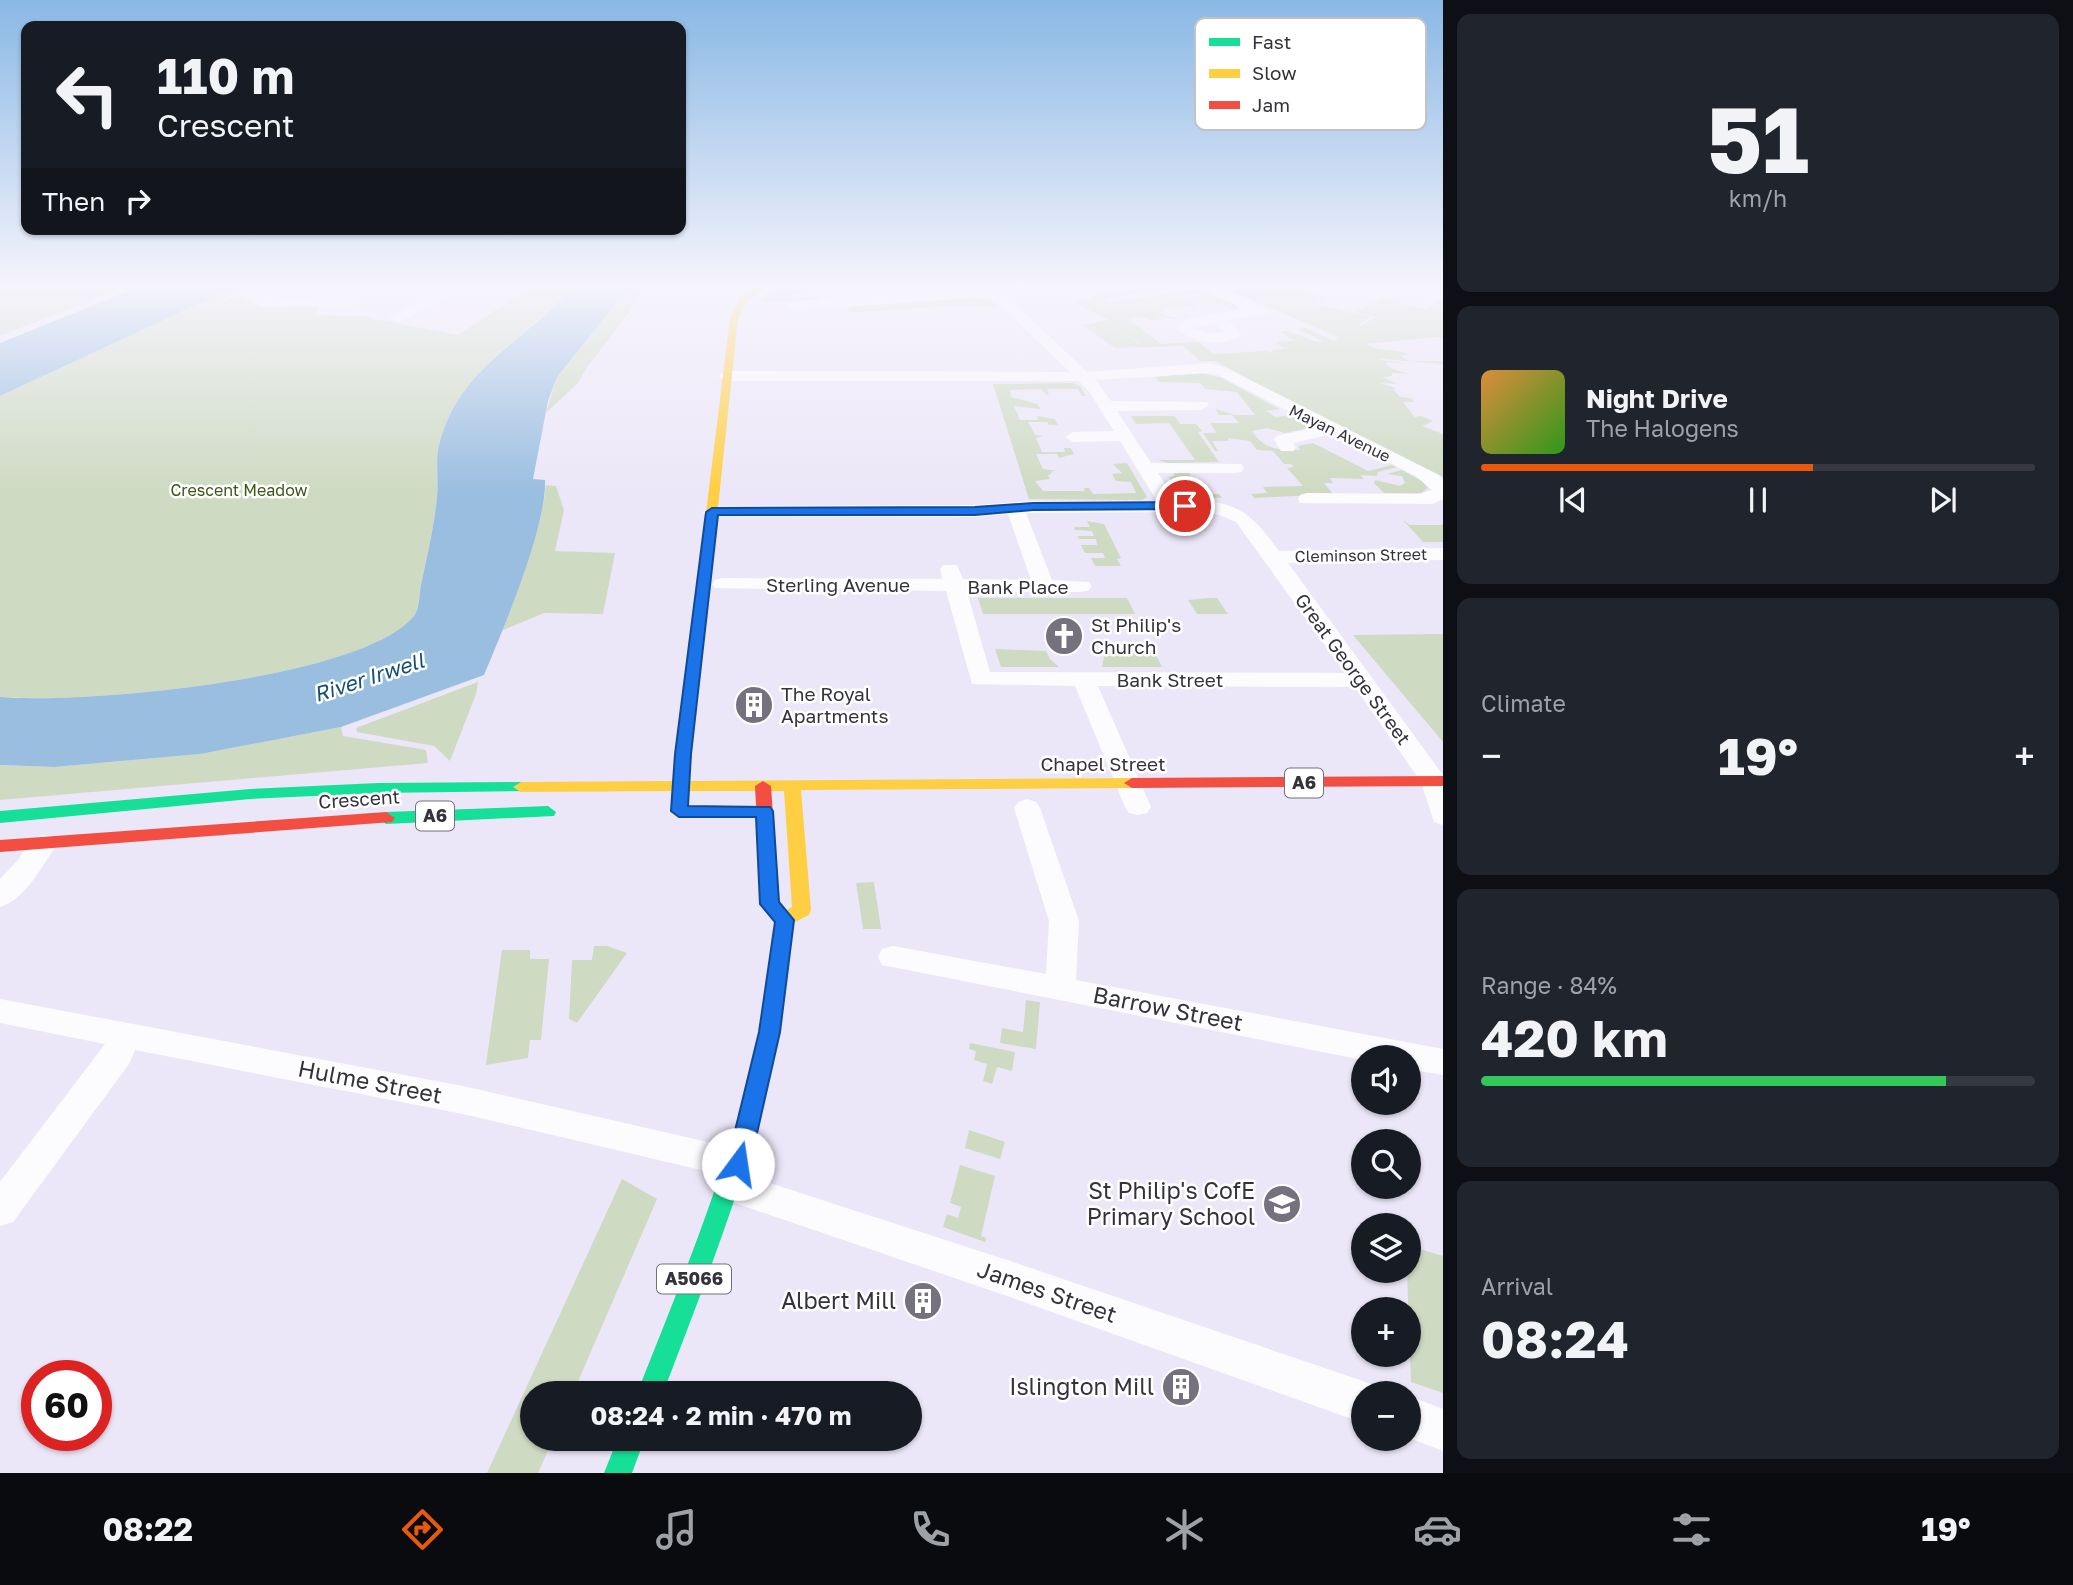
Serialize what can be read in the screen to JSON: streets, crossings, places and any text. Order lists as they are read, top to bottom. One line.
{"streets":{"main road":["Chapel Street","A6","Crescent","A5066"],"street":["Mayan Avenue","Cleminson Street","Sterling Avenue","Bank Place","Great George Street","Bank Street","Barrow Street","Hulme Street","James Street"]},"crossings":[["Cleminson Street","Great George Street"],["Sterling Avenue","Bank Place"],["Sterling Avenue","Bank Street"],["Bank Place","Bank Street"],["Great George Street","Bank Street"],["Great George Street","Chapel Street"],["Chapel Street","Crescent"],["Chapel Street","A5066"],["Hulme Street","A5066"],["Hulme Street","James Street"],["A5066","James Street"]],"water":["River Irwell"],"parks":["Crescent Meadow"],"places":{"church":["St Philip's Church"],"building":["The Royal Apartments","Albert Mill","Islington Mill"],"school or university":["St Philip's CofE Primary School"]},"legend":["Fast","Slow","Jam"],"page":{"tile":[["51","km/h"],"Climate",["Range · 84%","420 km"],["Arrival","08:24"]],"turn":["110 m","Crescent"],"then":"Then","song":["Night Drive","The Halogens"],"heat":["−","19°","+"],"map_buttons":["+","−"],"limit":"60","trip":"08:24 · 2 min · 470 m","tabs":["08:22","19°"]}}
